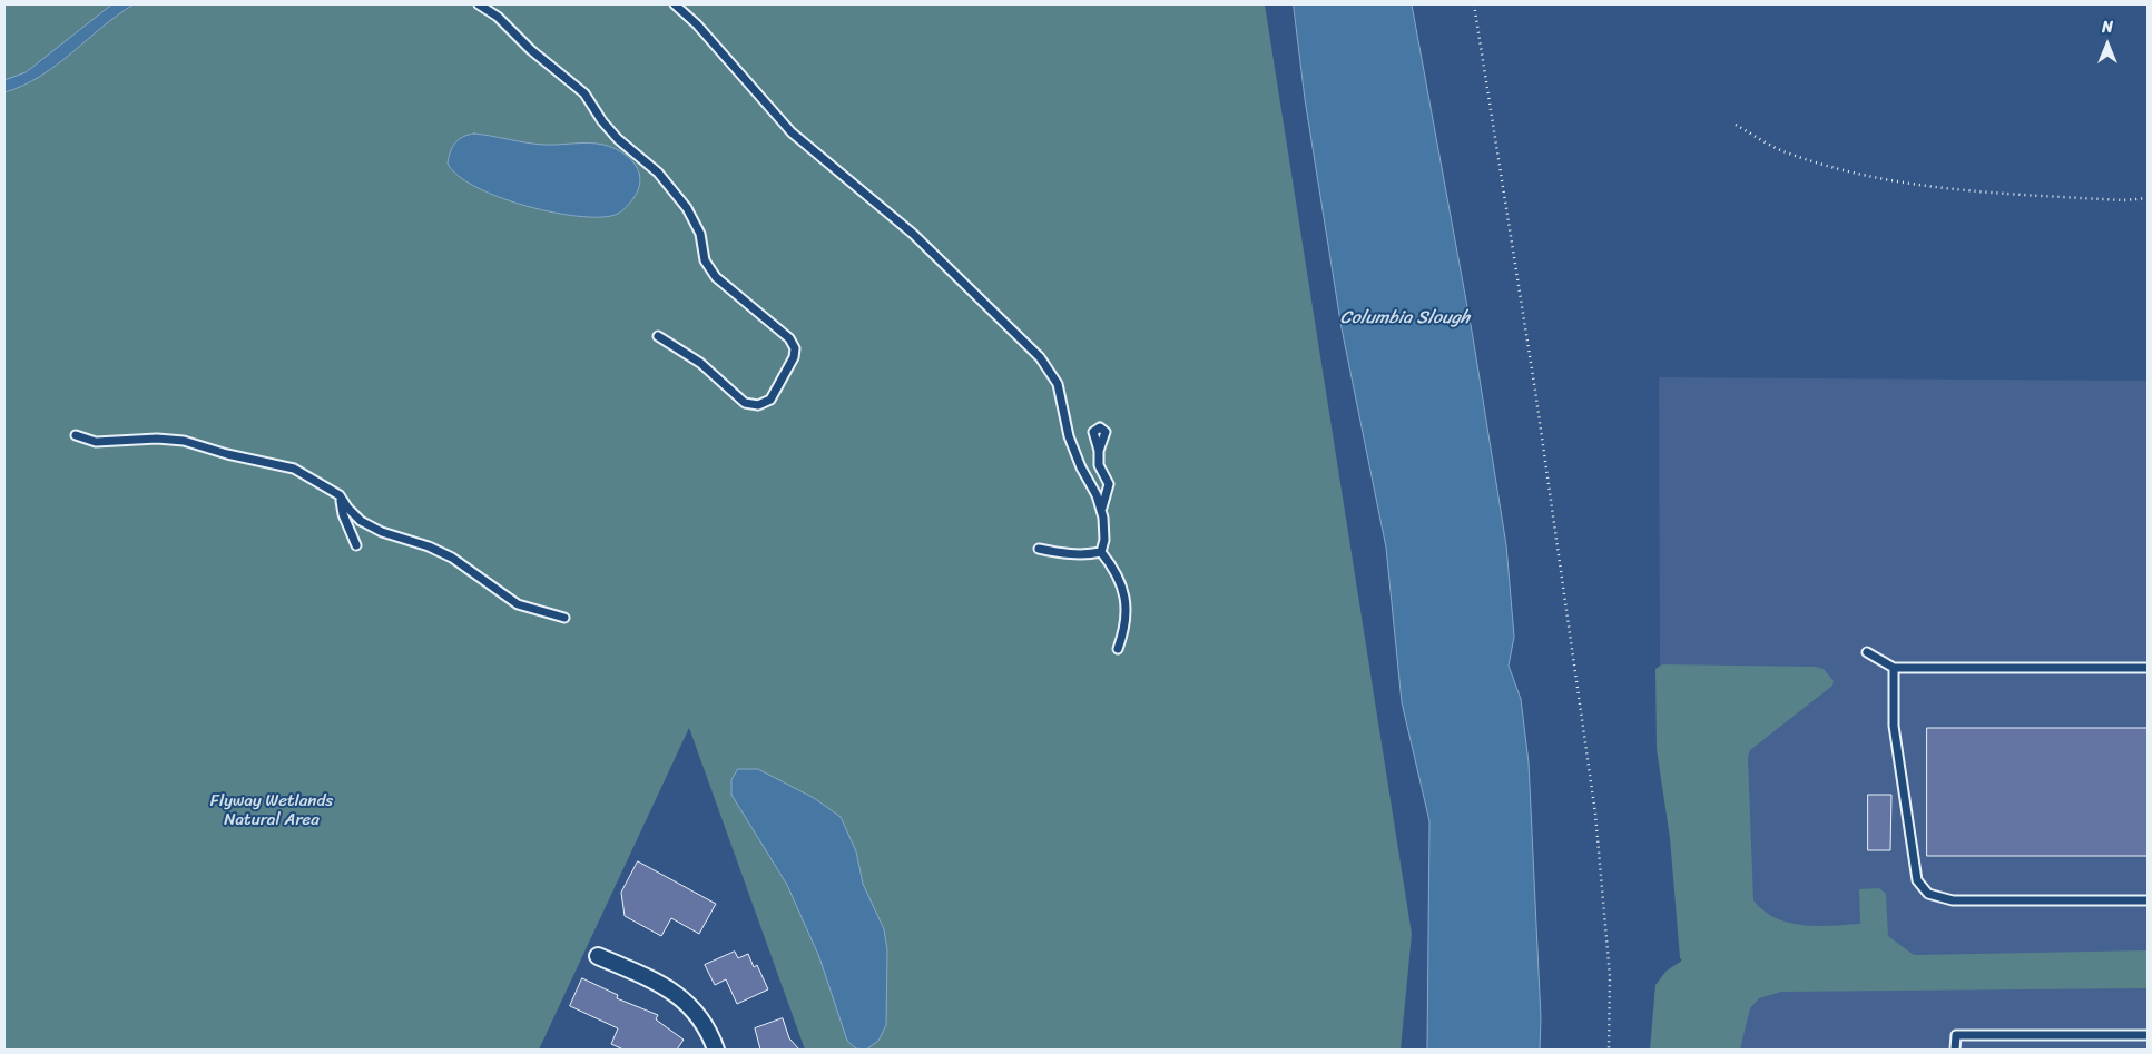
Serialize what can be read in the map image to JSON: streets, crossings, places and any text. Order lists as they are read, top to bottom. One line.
{"water":["Columbia Slough"],"parks":["Flyway Wetlands Natural Area"],"north":"top"}
